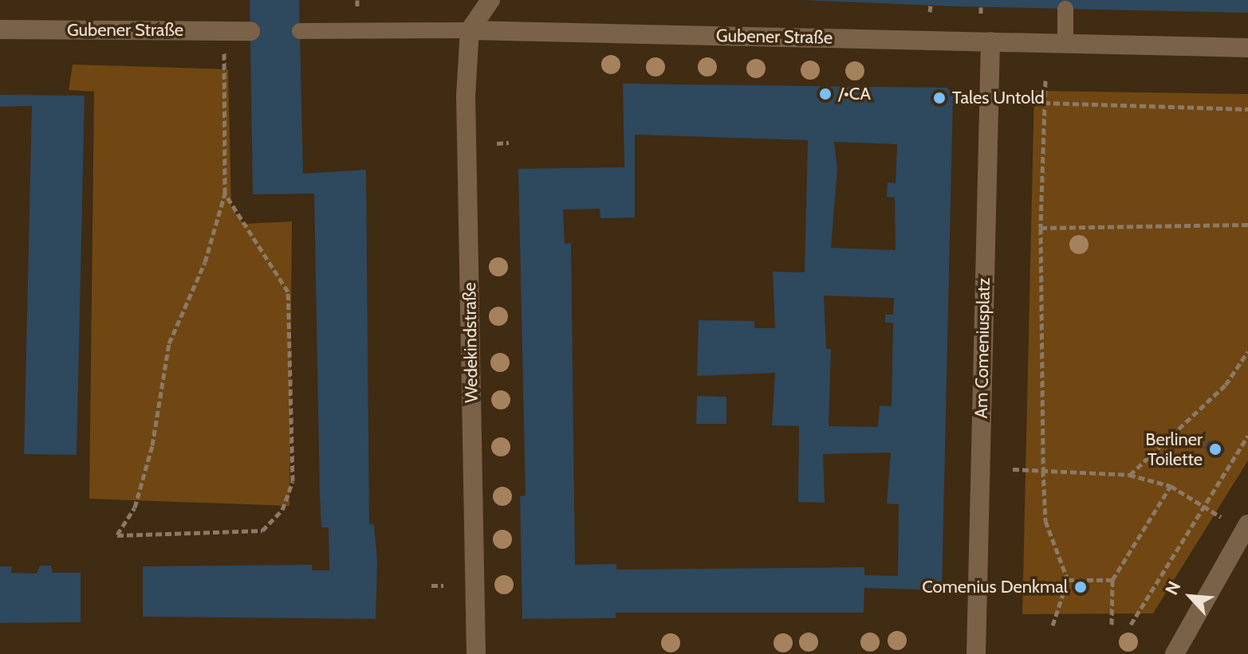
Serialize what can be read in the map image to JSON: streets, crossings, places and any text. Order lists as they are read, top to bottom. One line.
{"streets":{"street":["Gubener Straße","Wedekindstraße","Am Comeniusplatz"]},"crossings":[["Gubener Straße","Wedekindstraße"],["Gubener Straße","Am Comeniusplatz"]],"places":["/•CA","Tales Untold","Berliner Toilette","Comenius Denkmal"],"north":"top left"}
